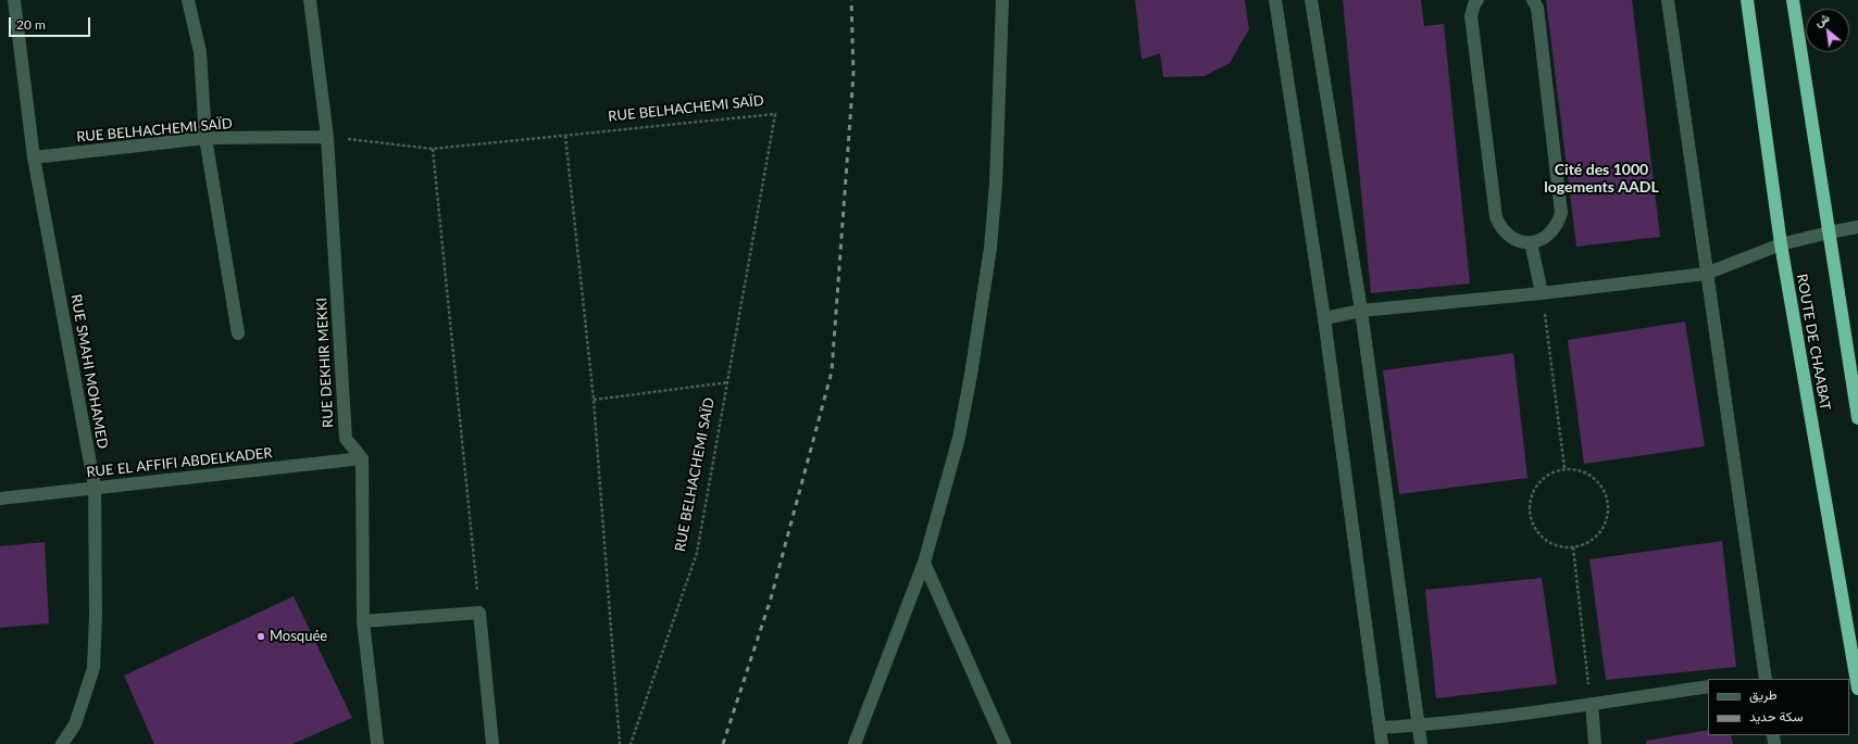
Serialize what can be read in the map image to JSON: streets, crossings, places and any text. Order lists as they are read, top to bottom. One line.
{"streets":{"highway":["ROUTE DE CHAABAT"],"street":["RUE BELHACHEMI SAÏD","RUE DEKHIR MEKKI","RUE SMAHI MOHAMED","RUE EL AFFIFI ABDELKADER"]},"crossings":[["RUE BELHACHEMI SAÏD","RUE DEKHIR MEKKI"],["RUE BELHACHEMI SAÏD","RUE SMAHI MOHAMED"],["RUE DEKHIR MEKKI","RUE EL AFFIFI ABDELKADER"],["RUE SMAHI MOHAMED","RUE EL AFFIFI ABDELKADER"]],"districts":["Cité des 1000 logements AADL"],"places":["Mosquée"],"legend":["طريق","سكة حديد"],"scale_bar":"20 m","north":"top left"}
